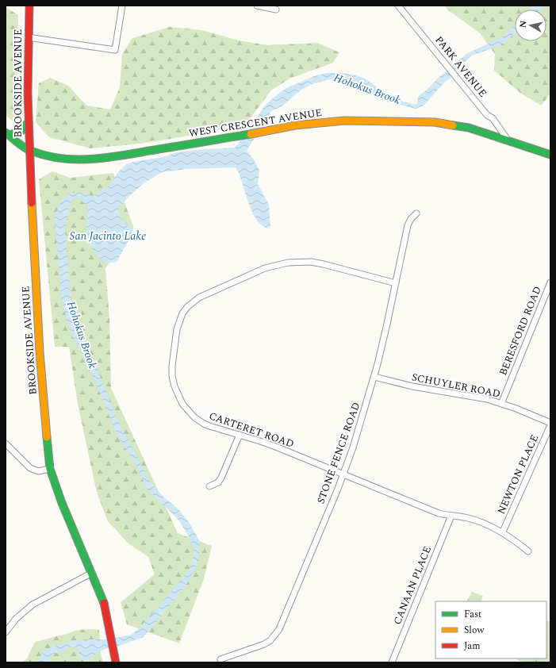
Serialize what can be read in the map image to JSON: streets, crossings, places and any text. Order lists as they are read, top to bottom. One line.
{"streets":{"main road":["BROOKSIDE AVENUE","WEST CRESCENT AVENUE"],"street":["PARK AVENUE","BERESFORD ROAD","SCHUYLER ROAD","CARTERET ROAD","STONE FENCE ROAD","NEWTON PLACE","CANAAN PLACE"]},"crossings":[["PARK AVENUE","WEST CRESCENT AVENUE"],["BROOKSIDE AVENUE","WEST CRESCENT AVENUE"],["BERESFORD ROAD","SCHUYLER ROAD"],["SCHUYLER ROAD","STONE FENCE ROAD"],["SCHUYLER ROAD","NEWTON PLACE"],["CARTERET ROAD","STONE FENCE ROAD"],["CARTERET ROAD","NEWTON PLACE"],["CARTERET ROAD","CANAAN PLACE"]],"water":["Hohokus Brook","San Jacinto Lake"],"legend":["Fast","Slow","Jam"],"north":"left"}
